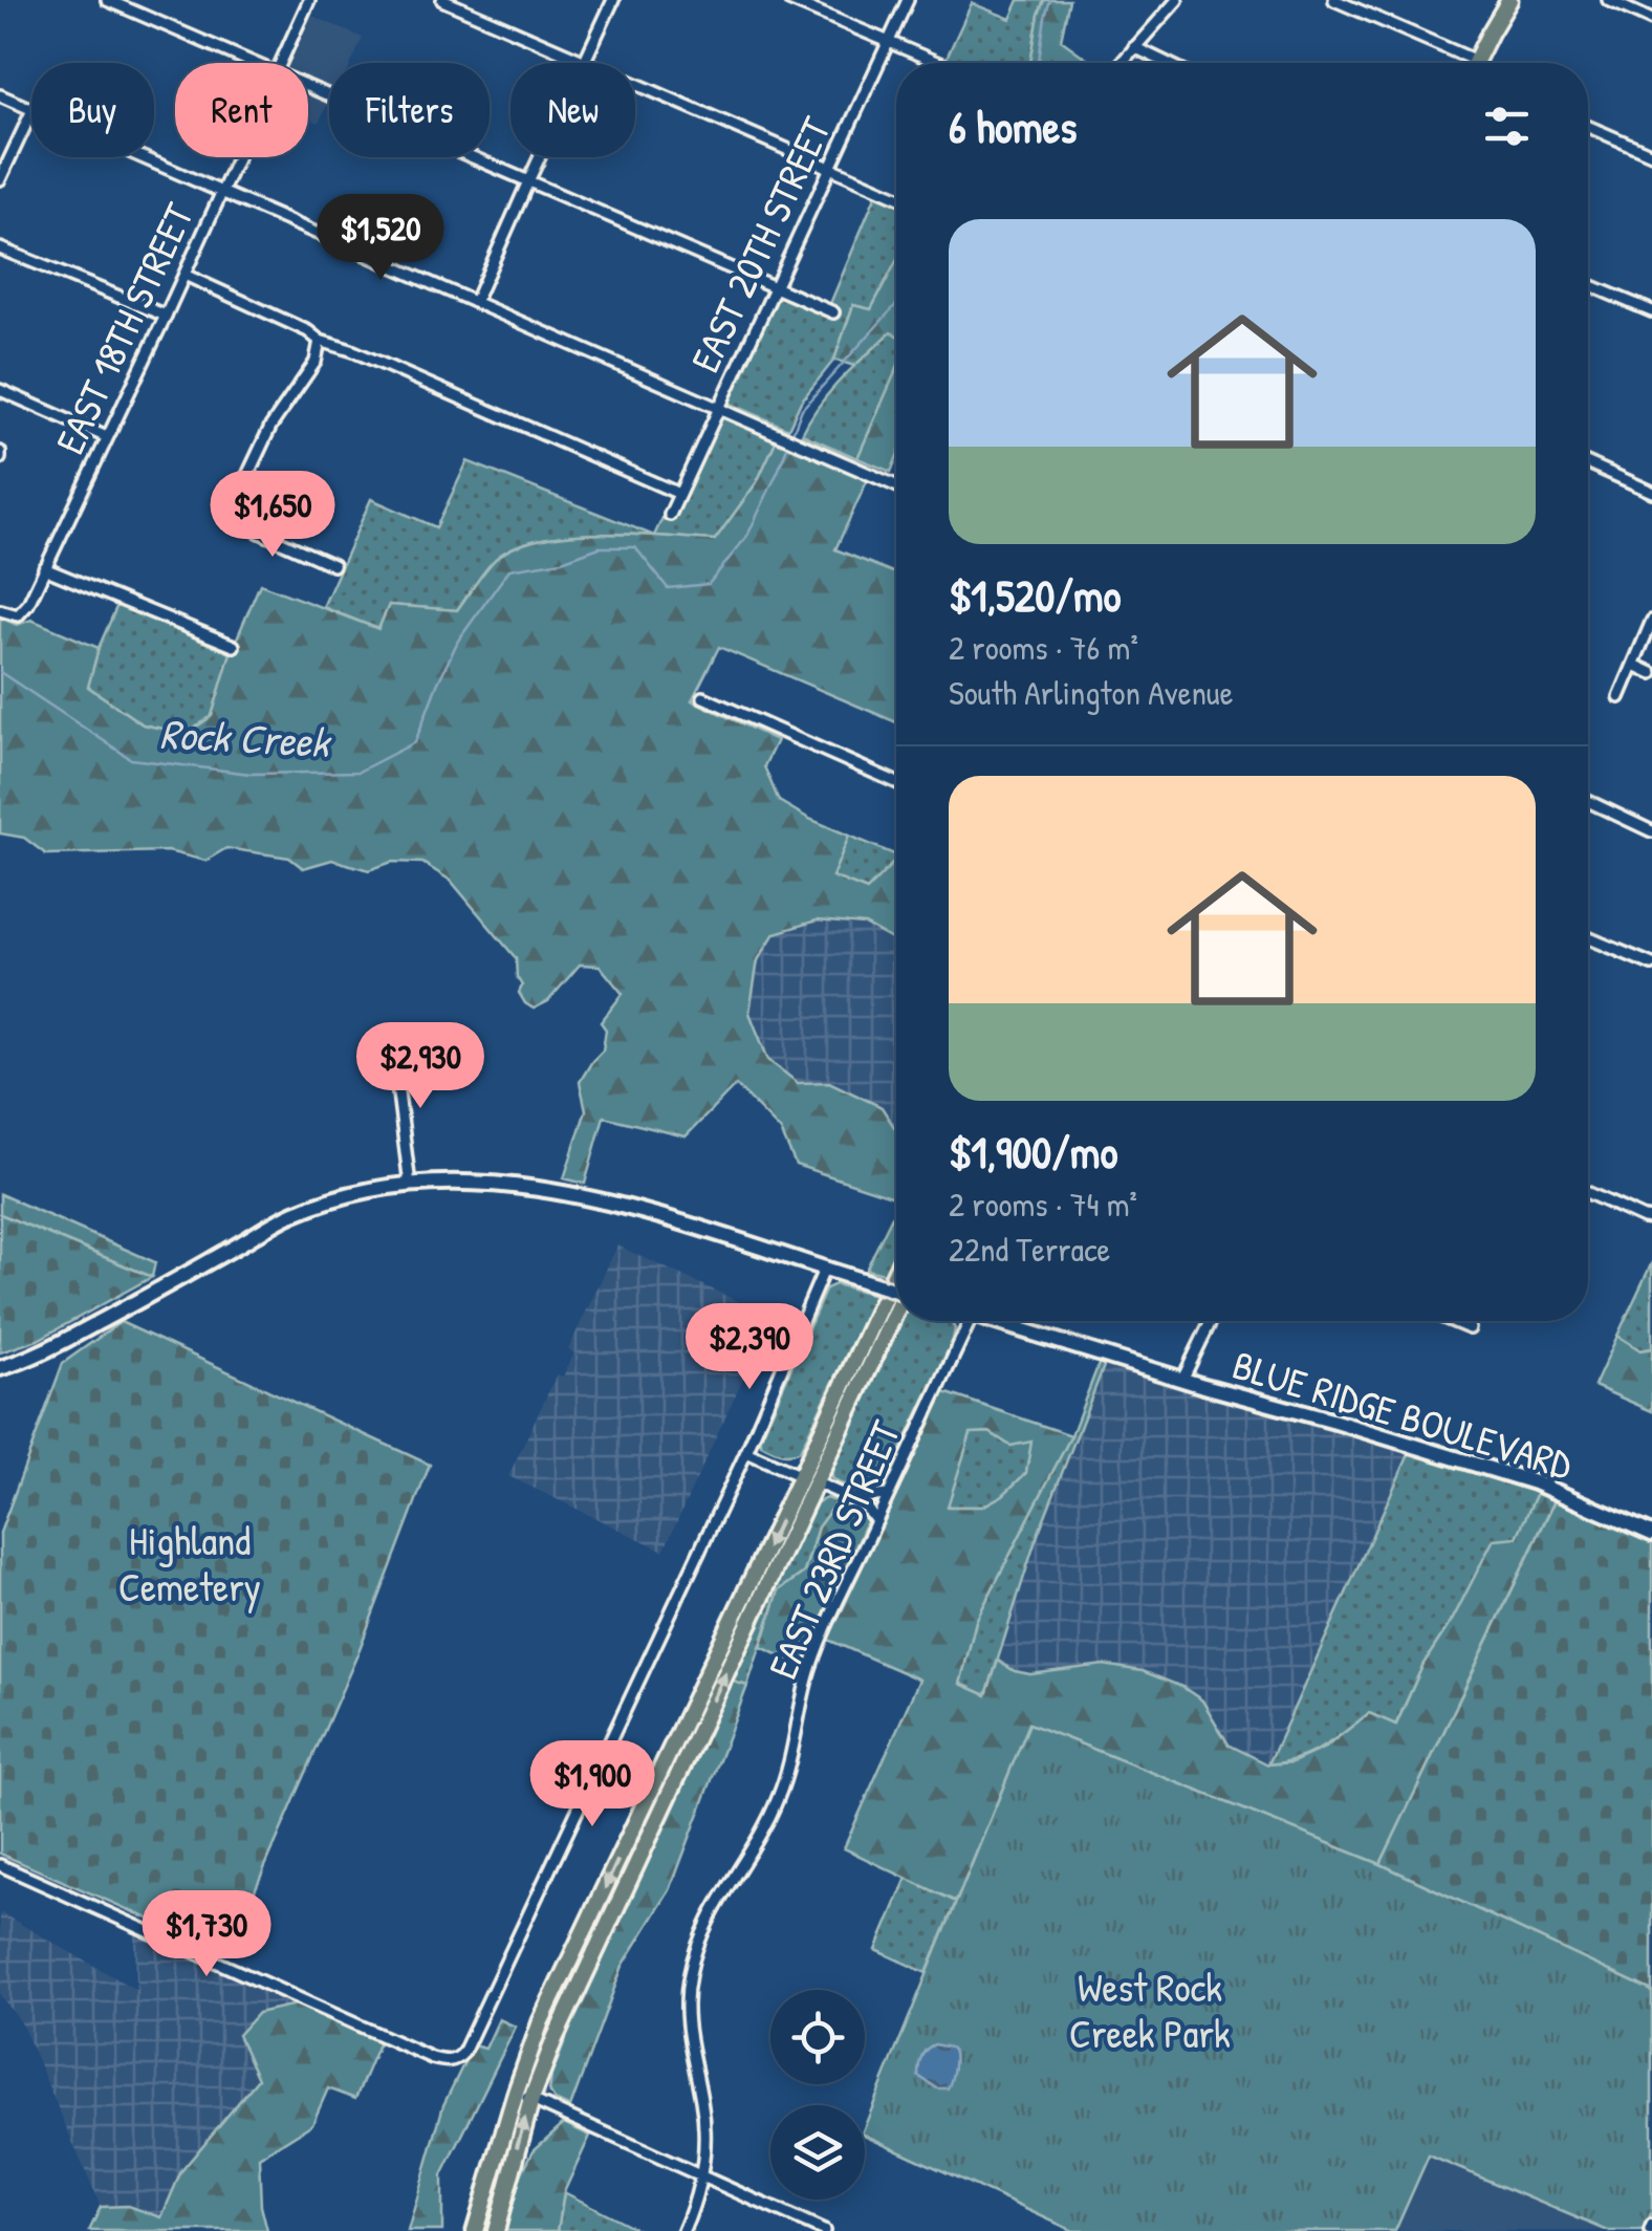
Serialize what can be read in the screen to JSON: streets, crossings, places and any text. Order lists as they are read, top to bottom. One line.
{"streets":{"main road":["BLUE RIDGE BOULEVARD"],"street":["EAST 20TH STREET","EAST 18TH STREET","EAST 23RD STREET"]},"water":["Rock Creek"],"parks":["Highland Cemetery","West Rock Creek Park"],"page":{"chip":["Buy","Rent","Filters","New"],"heading":"6 homes","list":[{"name":"$1,520/mo","note":"2 rooms · 76 m² · South Arlington Avenue"},{"name":"$1,900/mo","note":"2 rooms · 74 m² · 22nd Terrace"}],"price":["$1,520","$1,650","$2,930","$2,390","$1,900","$1,730"]}}
